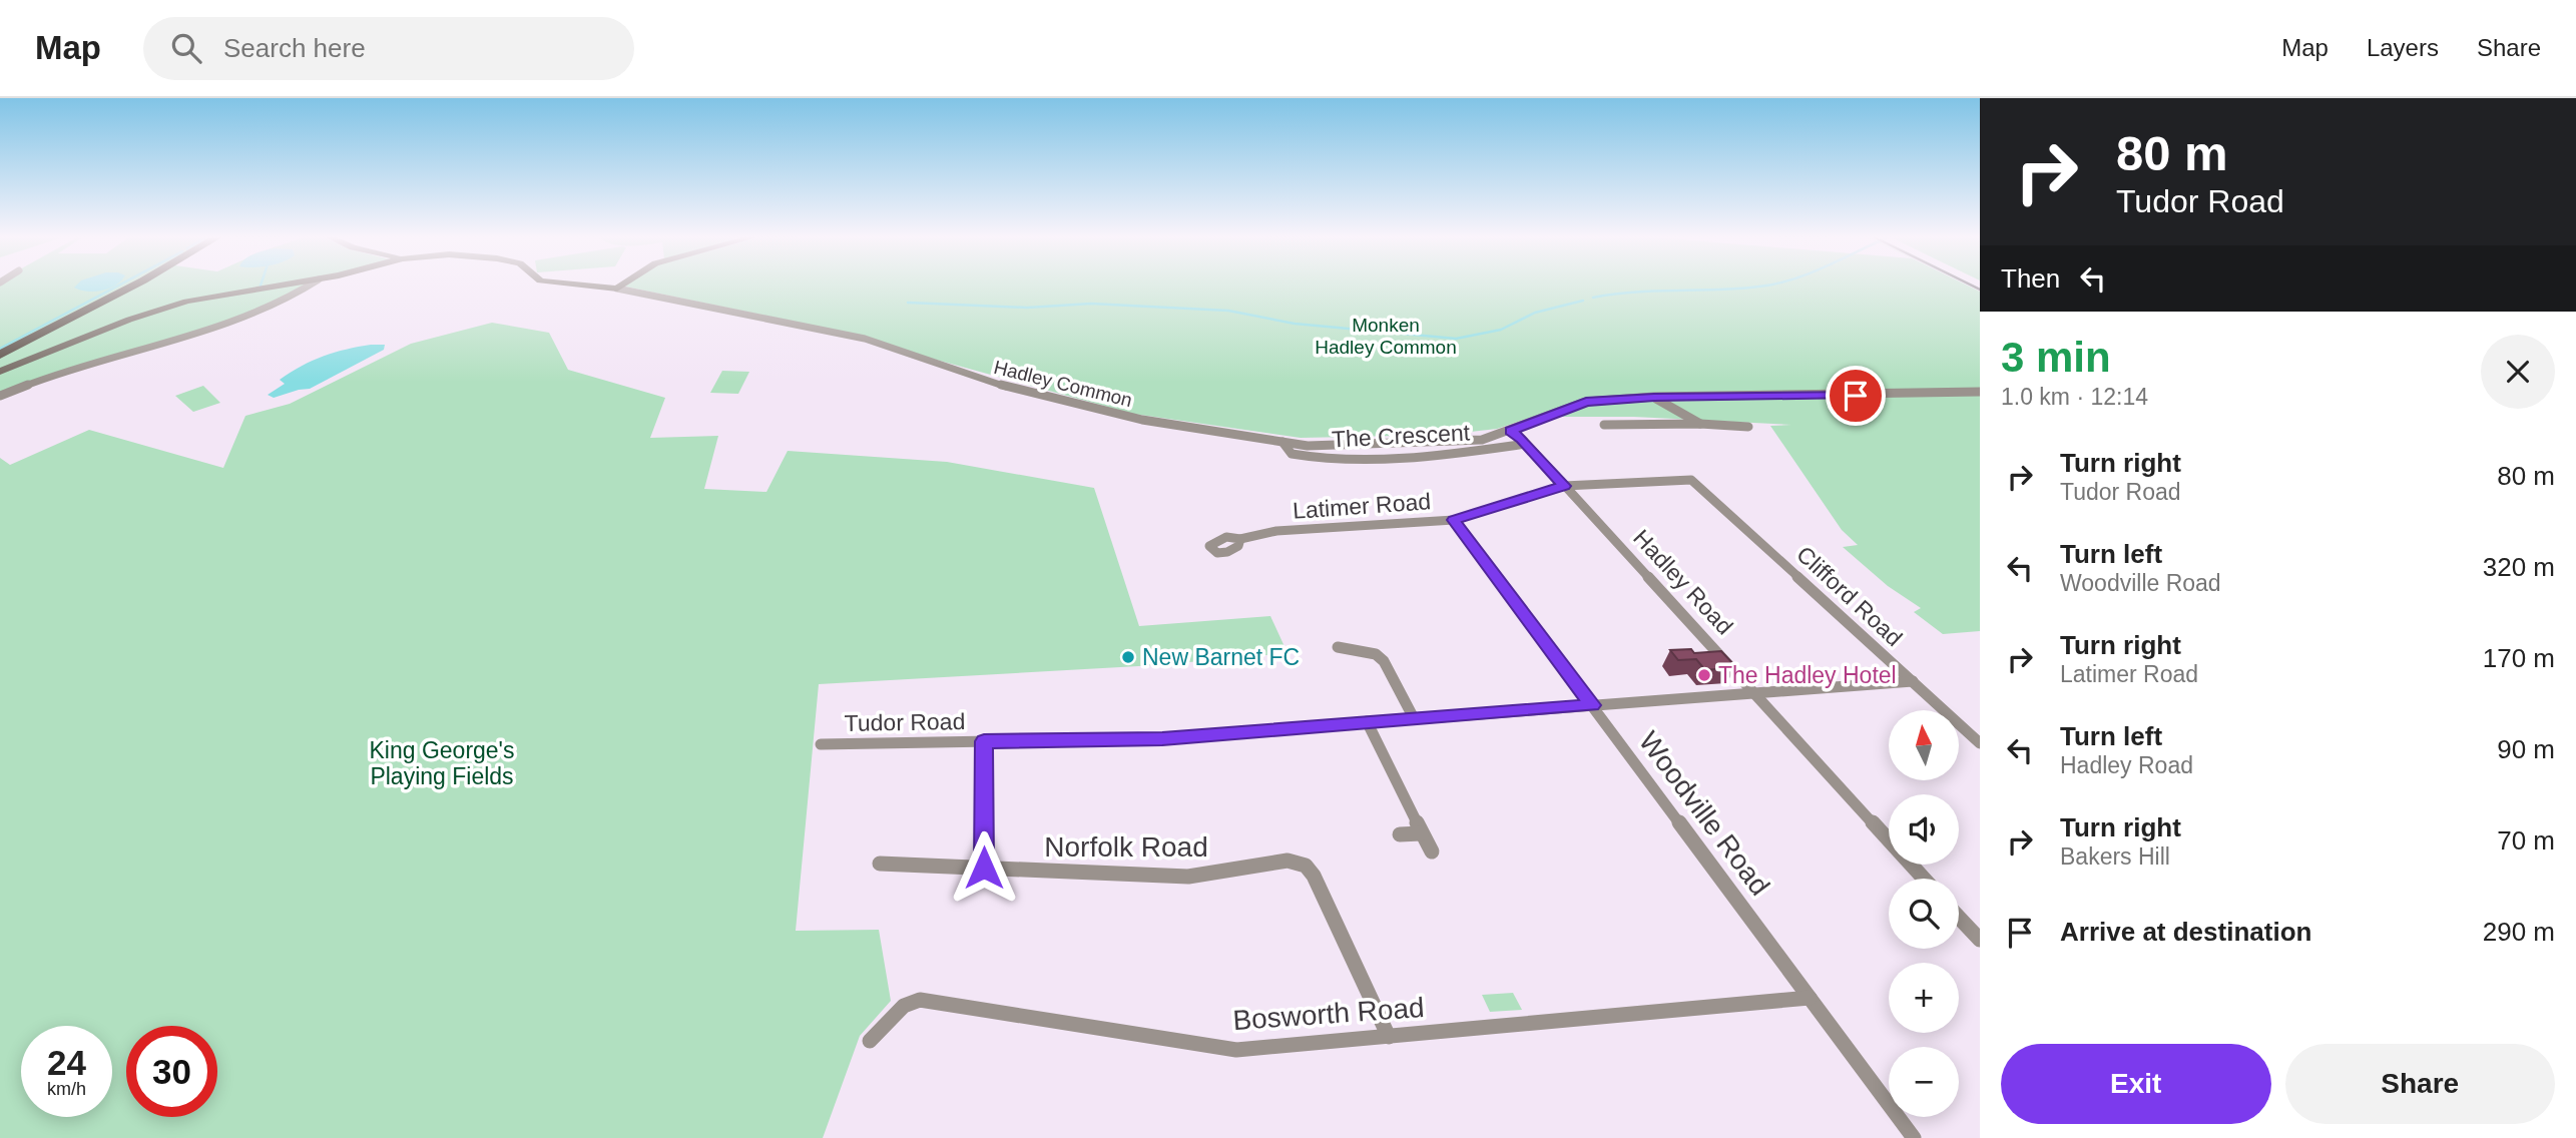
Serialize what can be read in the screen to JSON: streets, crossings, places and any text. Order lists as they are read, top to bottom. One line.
{"streets":{"street":["Hadley Common","The Crescent","Latimer Road","Hadley Road","Clifford Road","Tudor Road","Woodville Road","Norfolk Road","Bosworth Road"]},"crossings":[["Hadley Common","The Crescent"],["Hadley Common","Hadley Road"],["The Crescent","Hadley Road"],["Latimer Road","Hadley Road"],["Latimer Road","Clifford Road"],["Latimer Road","Woodville Road"],["Hadley Road","Tudor Road"],["Clifford Road","Tudor Road"],["Tudor Road","Woodville Road"],["Woodville Road","Bosworth Road"],["Norfolk Road","Bosworth Road"]],"parks":["Monken Hadley Common","King George's Playing Fields"],"places":["New Barnet FC","The Hadley Hotel"],"north":"top","page":{"header":"Map","search":"Search here","nav":["Map","Layers","Share"],"turn":["80 m","Tudor Road"],"then":"Then","heading":["3 min","1.0 km · 12:14"],"list":[{"name":"Turn right","note":"Tudor Road","value":"80 m"},{"name":"Turn left","note":"Woodville Road","value":"320 m"},{"name":"Turn right","note":"Latimer Road","value":"170 m"},{"name":"Turn left","note":"Hadley Road","value":"90 m"},{"name":"Turn right","note":"Bakers Hill","value":"70 m"},{"name":"Arrive at destination","value":"290 m"}],"map_buttons":["+","−"],"speed":"24 km/h","limit":"30","buttons":["Exit","Share"]}}
